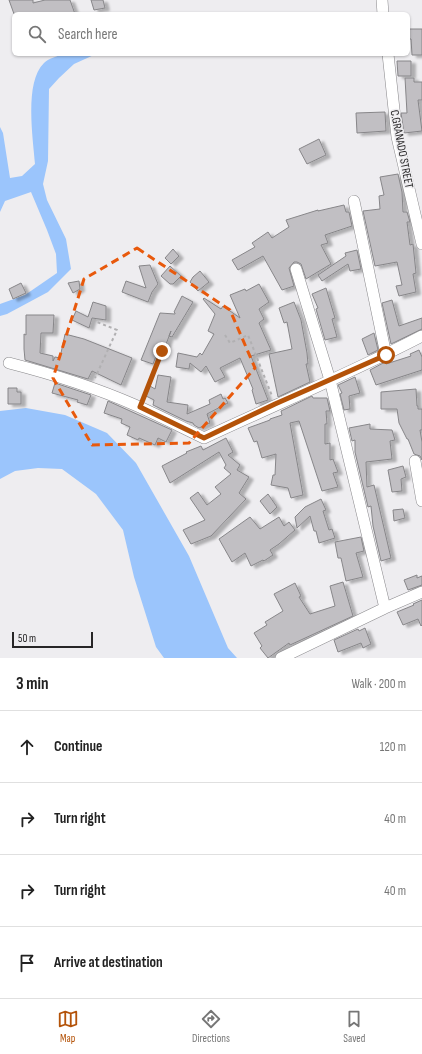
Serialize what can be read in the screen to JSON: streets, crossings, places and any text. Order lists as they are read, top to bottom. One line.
{"streets":{"street":["C.GRANADO STREET"]},"scale_bar":"50 m","page":{"search":"Search here","scale":"50 m","heading":["3 min","Walk · 200 m"],"list":[["Continue","120 m"],["Turn right","40 m"],["Turn right","40 m"],"Arrive at destination"],"nav":["Map","Directions","Saved"]}}
